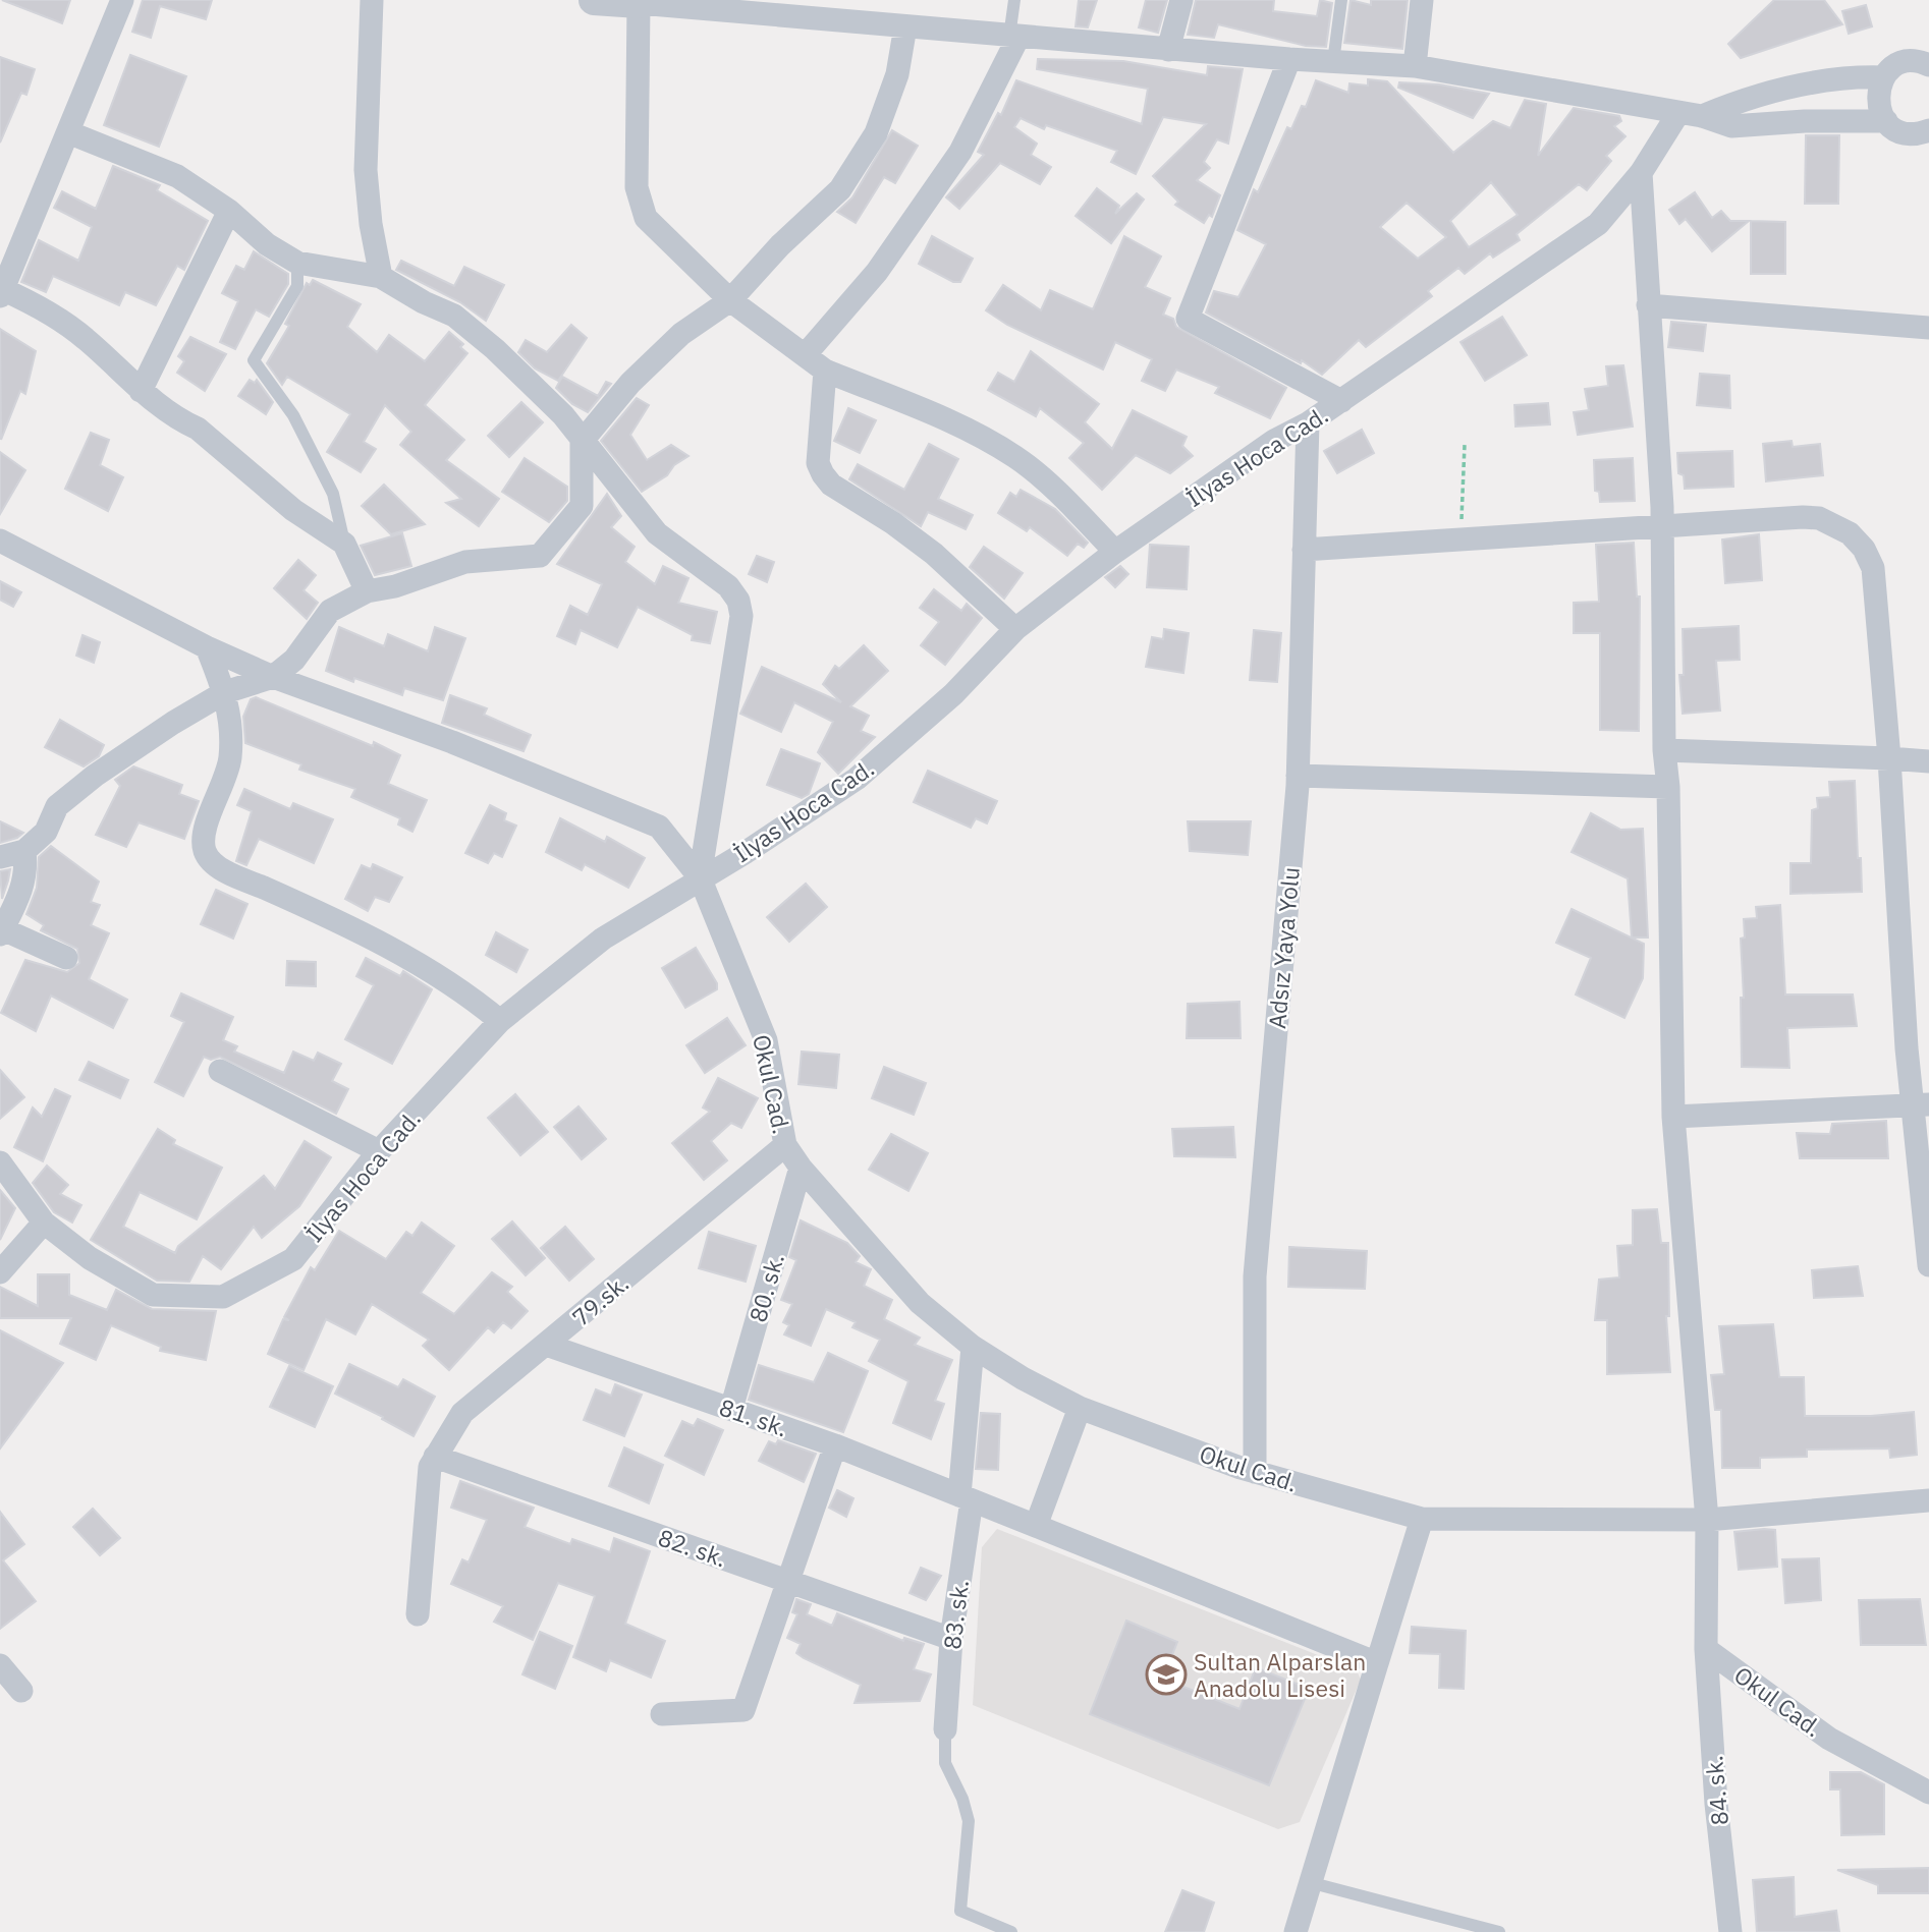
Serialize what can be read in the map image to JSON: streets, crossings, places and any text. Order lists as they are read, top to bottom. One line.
{"streets":{"street":["İlyas Hoca Cad.","Adsız Yaya Yolu","Okul Cad.","80. sk.","79.sk.","81. sk.","82. sk.","83. sk.","84. sk."]},"crossings":[["İlyas Hoca Cad.","Adsız Yaya Yolu"],["İlyas Hoca Cad.","Okul Cad."],["Adsız Yaya Yolu","Okul Cad."],["Okul Cad.","80. sk."],["Okul Cad.","79.sk."],["Okul Cad.","83. sk."],["Okul Cad.","84. sk."],["80. sk.","81. sk."],["79.sk.","81. sk."],["79.sk.","82. sk."],["81. sk.","83. sk."],["82. sk.","83. sk."]],"places":{"school or university":["Sultan Alparslan Anadolu Lisesi"]}}
